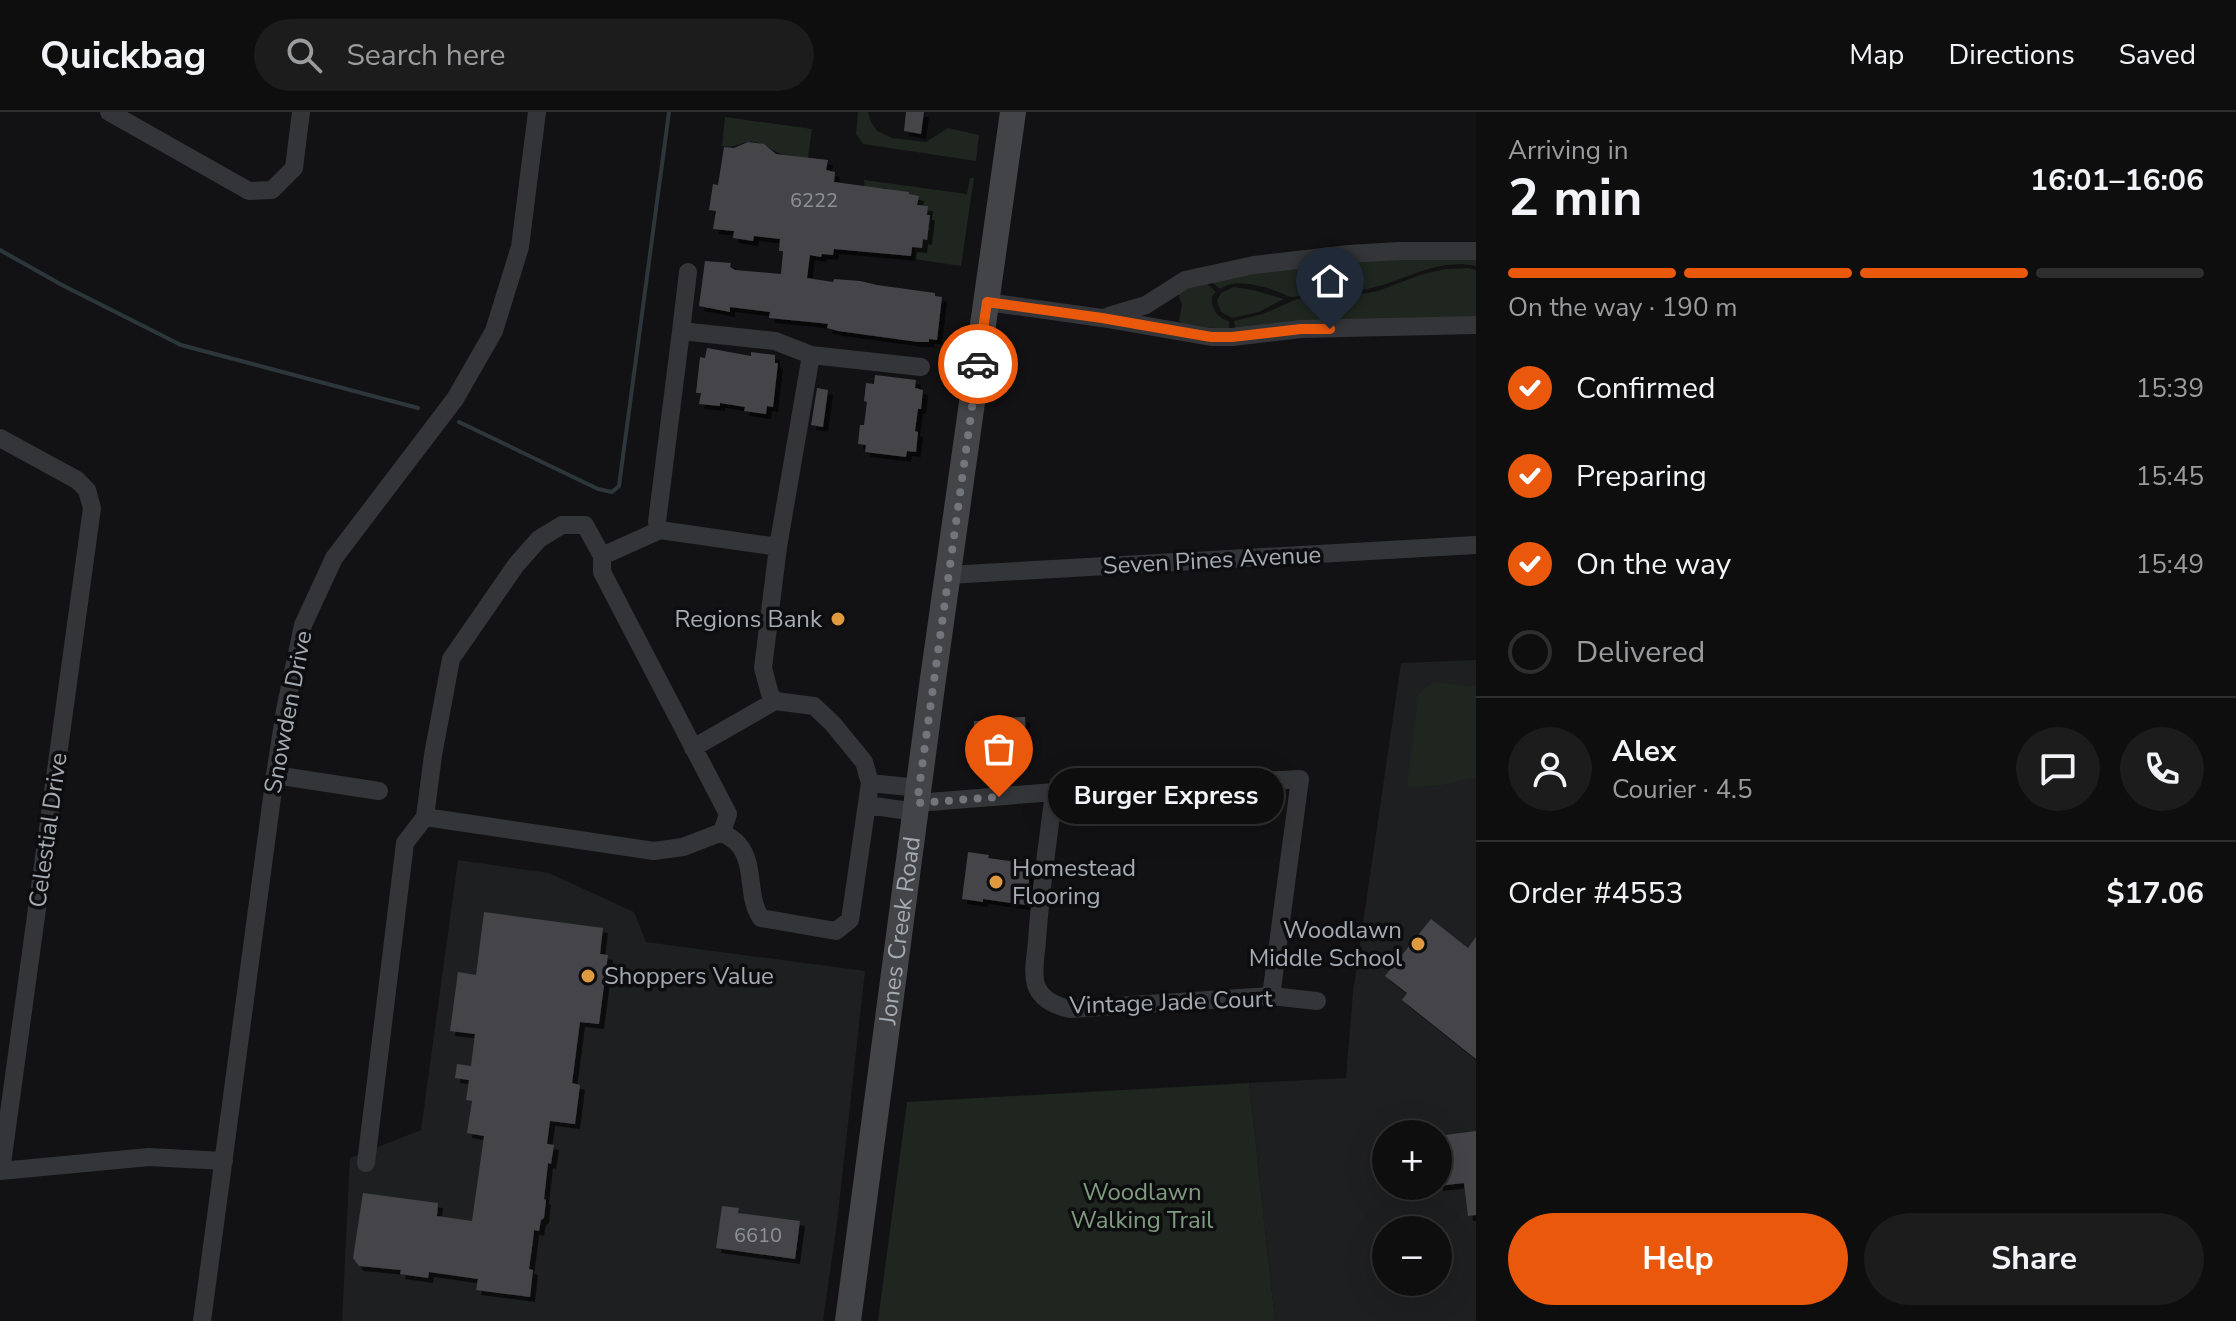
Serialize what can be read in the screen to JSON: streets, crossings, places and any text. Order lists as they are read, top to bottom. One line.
{"streets":{"main road":["Jones Creek Road"],"street":["Seven Pines Avenue","Snowden Drive","Celestial Drive","Vintage Jade Court"]},"crossings":[["Seven Pines Avenue","Jones Creek Road"]],"parks":["Woodlawn Walking Trail"],"places":["Regions Bank","Burger Express","Homestead Flooring","Woodlawn Middle School","Shoppers Value"],"house_numbers":["6222","6610"],"page":{"header":"Quickbag","search":"Search here","nav":["Map","Directions","Saved"],"heading":["2 min","Arriving in","16:01–16:06"],"panel":["Alex","Courier · 4.5","Order #4553","$17.06"],"bar":"On the way · 190 m","list":[["Confirmed","15:39"],["Preparing","15:45"],["On the way","15:49"],"Delivered"],"bubble":"Burger Express","map_buttons":["+","−"],"buttons":["Help","Share"]}}
